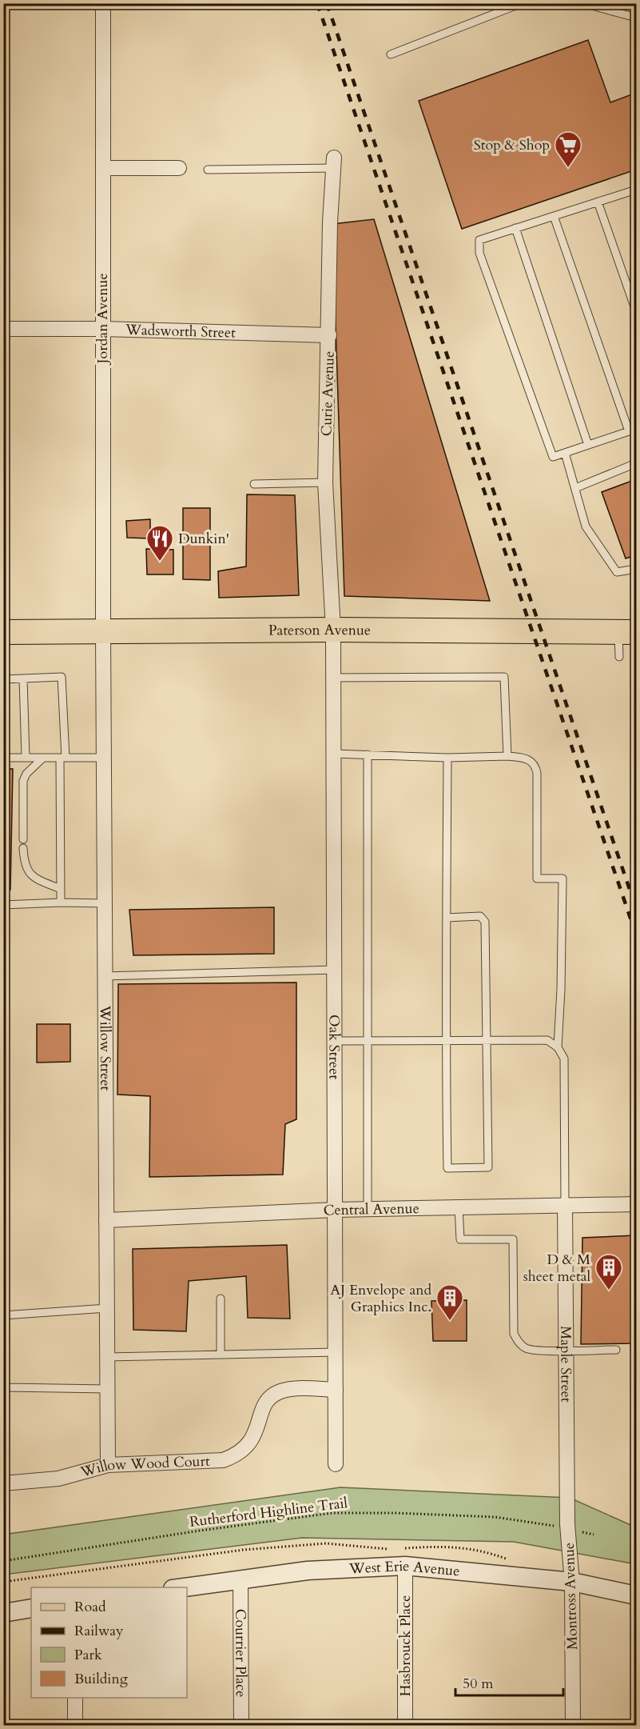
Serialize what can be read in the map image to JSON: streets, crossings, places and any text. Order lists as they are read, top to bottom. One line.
{"streets":{"main road":["Paterson Avenue"],"street":["Jordan Avenue","Wadsworth Street","Curie Avenue","Oak Street","Willow Street","Central Avenue","Maple Street","Willow Wood Court","West Erie Avenue","Montross Avenue","Hasbrouck Place","Courrier Place"],"path":["Rutherford Highline Trail"]},"crossings":[["Jordan Avenue","Wadsworth Street"],["Jordan Avenue","Paterson Avenue"],["Jordan Avenue","Willow Street"],["Wadsworth Street","Curie Avenue"],["Curie Avenue","Paterson Avenue"],["Curie Avenue","Oak Street"],["Paterson Avenue","Oak Street"],["Paterson Avenue","Willow Street"],["Oak Street","Central Avenue"],["Oak Street","Willow Wood Court"],["Willow Street","Central Avenue"],["Willow Street","Willow Wood Court"],["Central Avenue","Maple Street"],["Maple Street","Rutherford Highline Trail"],["Maple Street","Montross Avenue"],["Rutherford Highline Trail","Montross Avenue"],["West Erie Avenue","Montross Avenue"],["West Erie Avenue","Hasbrouck Place"],["West Erie Avenue","Courrier Place"]],"places":{"supermarket":["Stop & Shop"],"restaurant":["Dunkin'"],"building":["D & M sheet metal","AJ Envelope and Graphics Inc."]},"legend":["Road","Railway","Park","Building"],"scale_bar":"50 m"}
